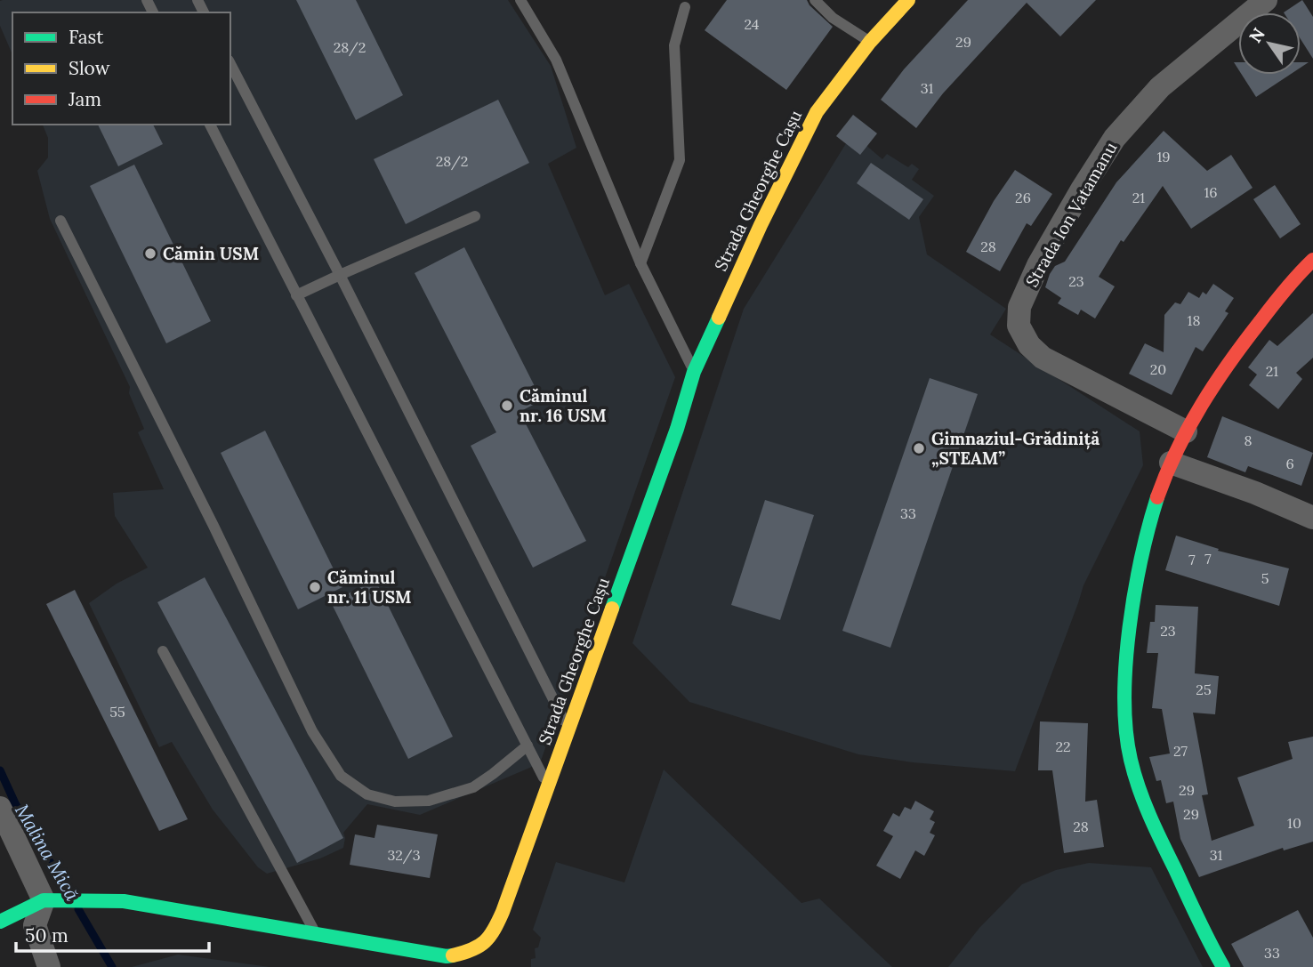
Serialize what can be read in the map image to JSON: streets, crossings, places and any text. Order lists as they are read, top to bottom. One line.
{"streets":{"street":["Strada Gheorghe Cașu","Strada Ion Vatamanu"]},"water":["Malina Mică"],"places":["Cămin USM","Căminul nr. 16 USM","Gimnaziul-Grădiniță „STEAM”","Căminul nr. 11 USM"],"house_numbers":["24","29","28/2","31","19","28/2","16","26","21","28","23","18","20","21","8","6","33","7","7","5","23","25","55","22","27","29","29","10","28","32/3","31","33"],"legend":["Fast","Slow","Jam"],"scale_bar":"50 m","north":"top left"}
